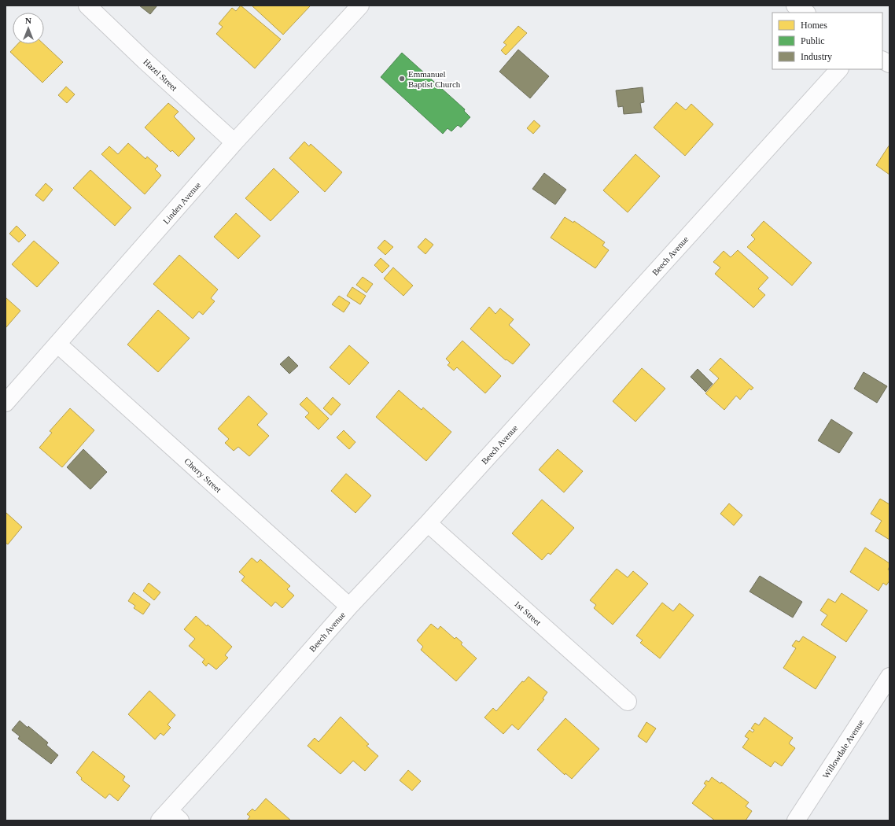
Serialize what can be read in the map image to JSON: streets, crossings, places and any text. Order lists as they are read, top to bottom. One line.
{"streets":{"street":["Hazel Street","Linden Avenue","Beech Avenue","Cherry Street","1st Street","Willowdale Avenue"]},"crossings":[["Hazel Street","Linden Avenue"],["Linden Avenue","Cherry Street"],["Beech Avenue","Cherry Street"],["Beech Avenue","1st Street"]],"places":["Emmanuel Baptist Church"],"legend":["Homes","Public","Industry"],"north":"top"}
